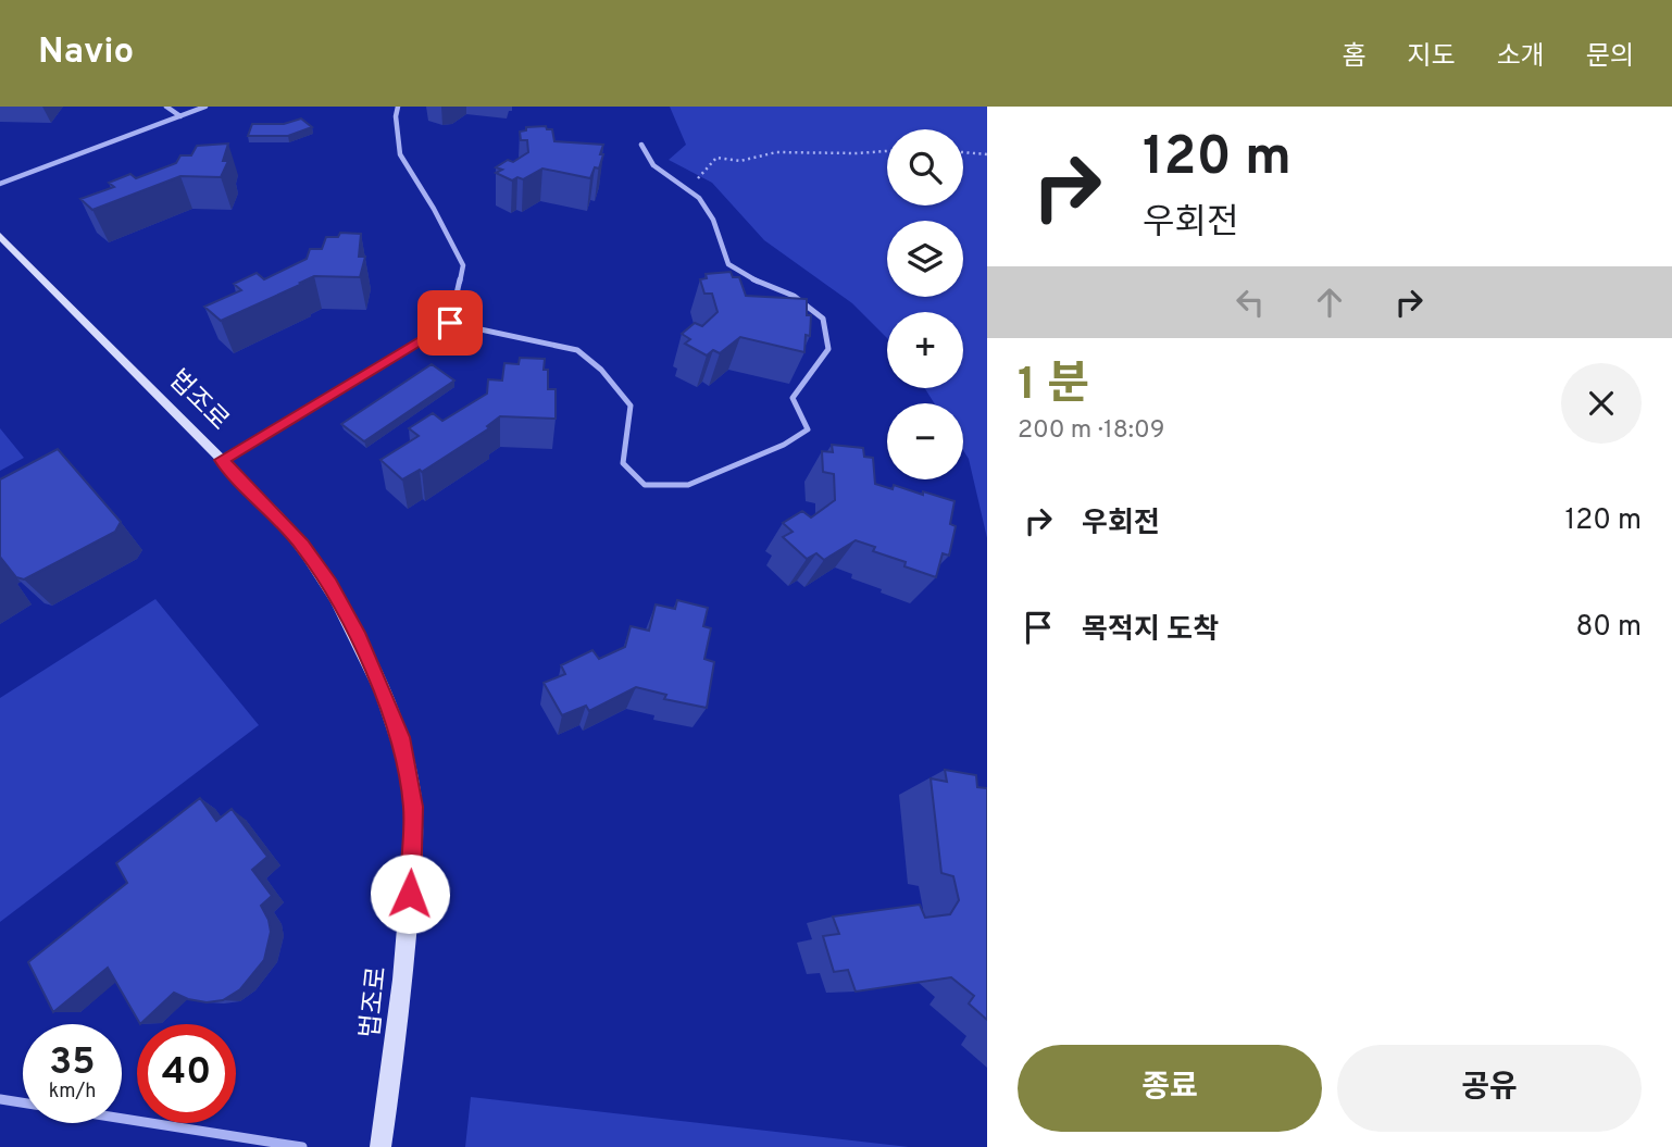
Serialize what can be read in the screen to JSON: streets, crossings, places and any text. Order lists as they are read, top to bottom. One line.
{"streets":{"street":["법조로"]},"page":{"header":"Navio","nav":["홈","지도","소개","문의"],"turn":["120 m","우회전"],"map_buttons":["+","−"],"heading":["1 분","200 m · 18:09"],"list":[{"name":"우회전","value":"120 m"},{"name":"목적지 도착","value":"80 m"}],"speed":"35 km/h","limit":"40","buttons":["종료","공유"]}}
